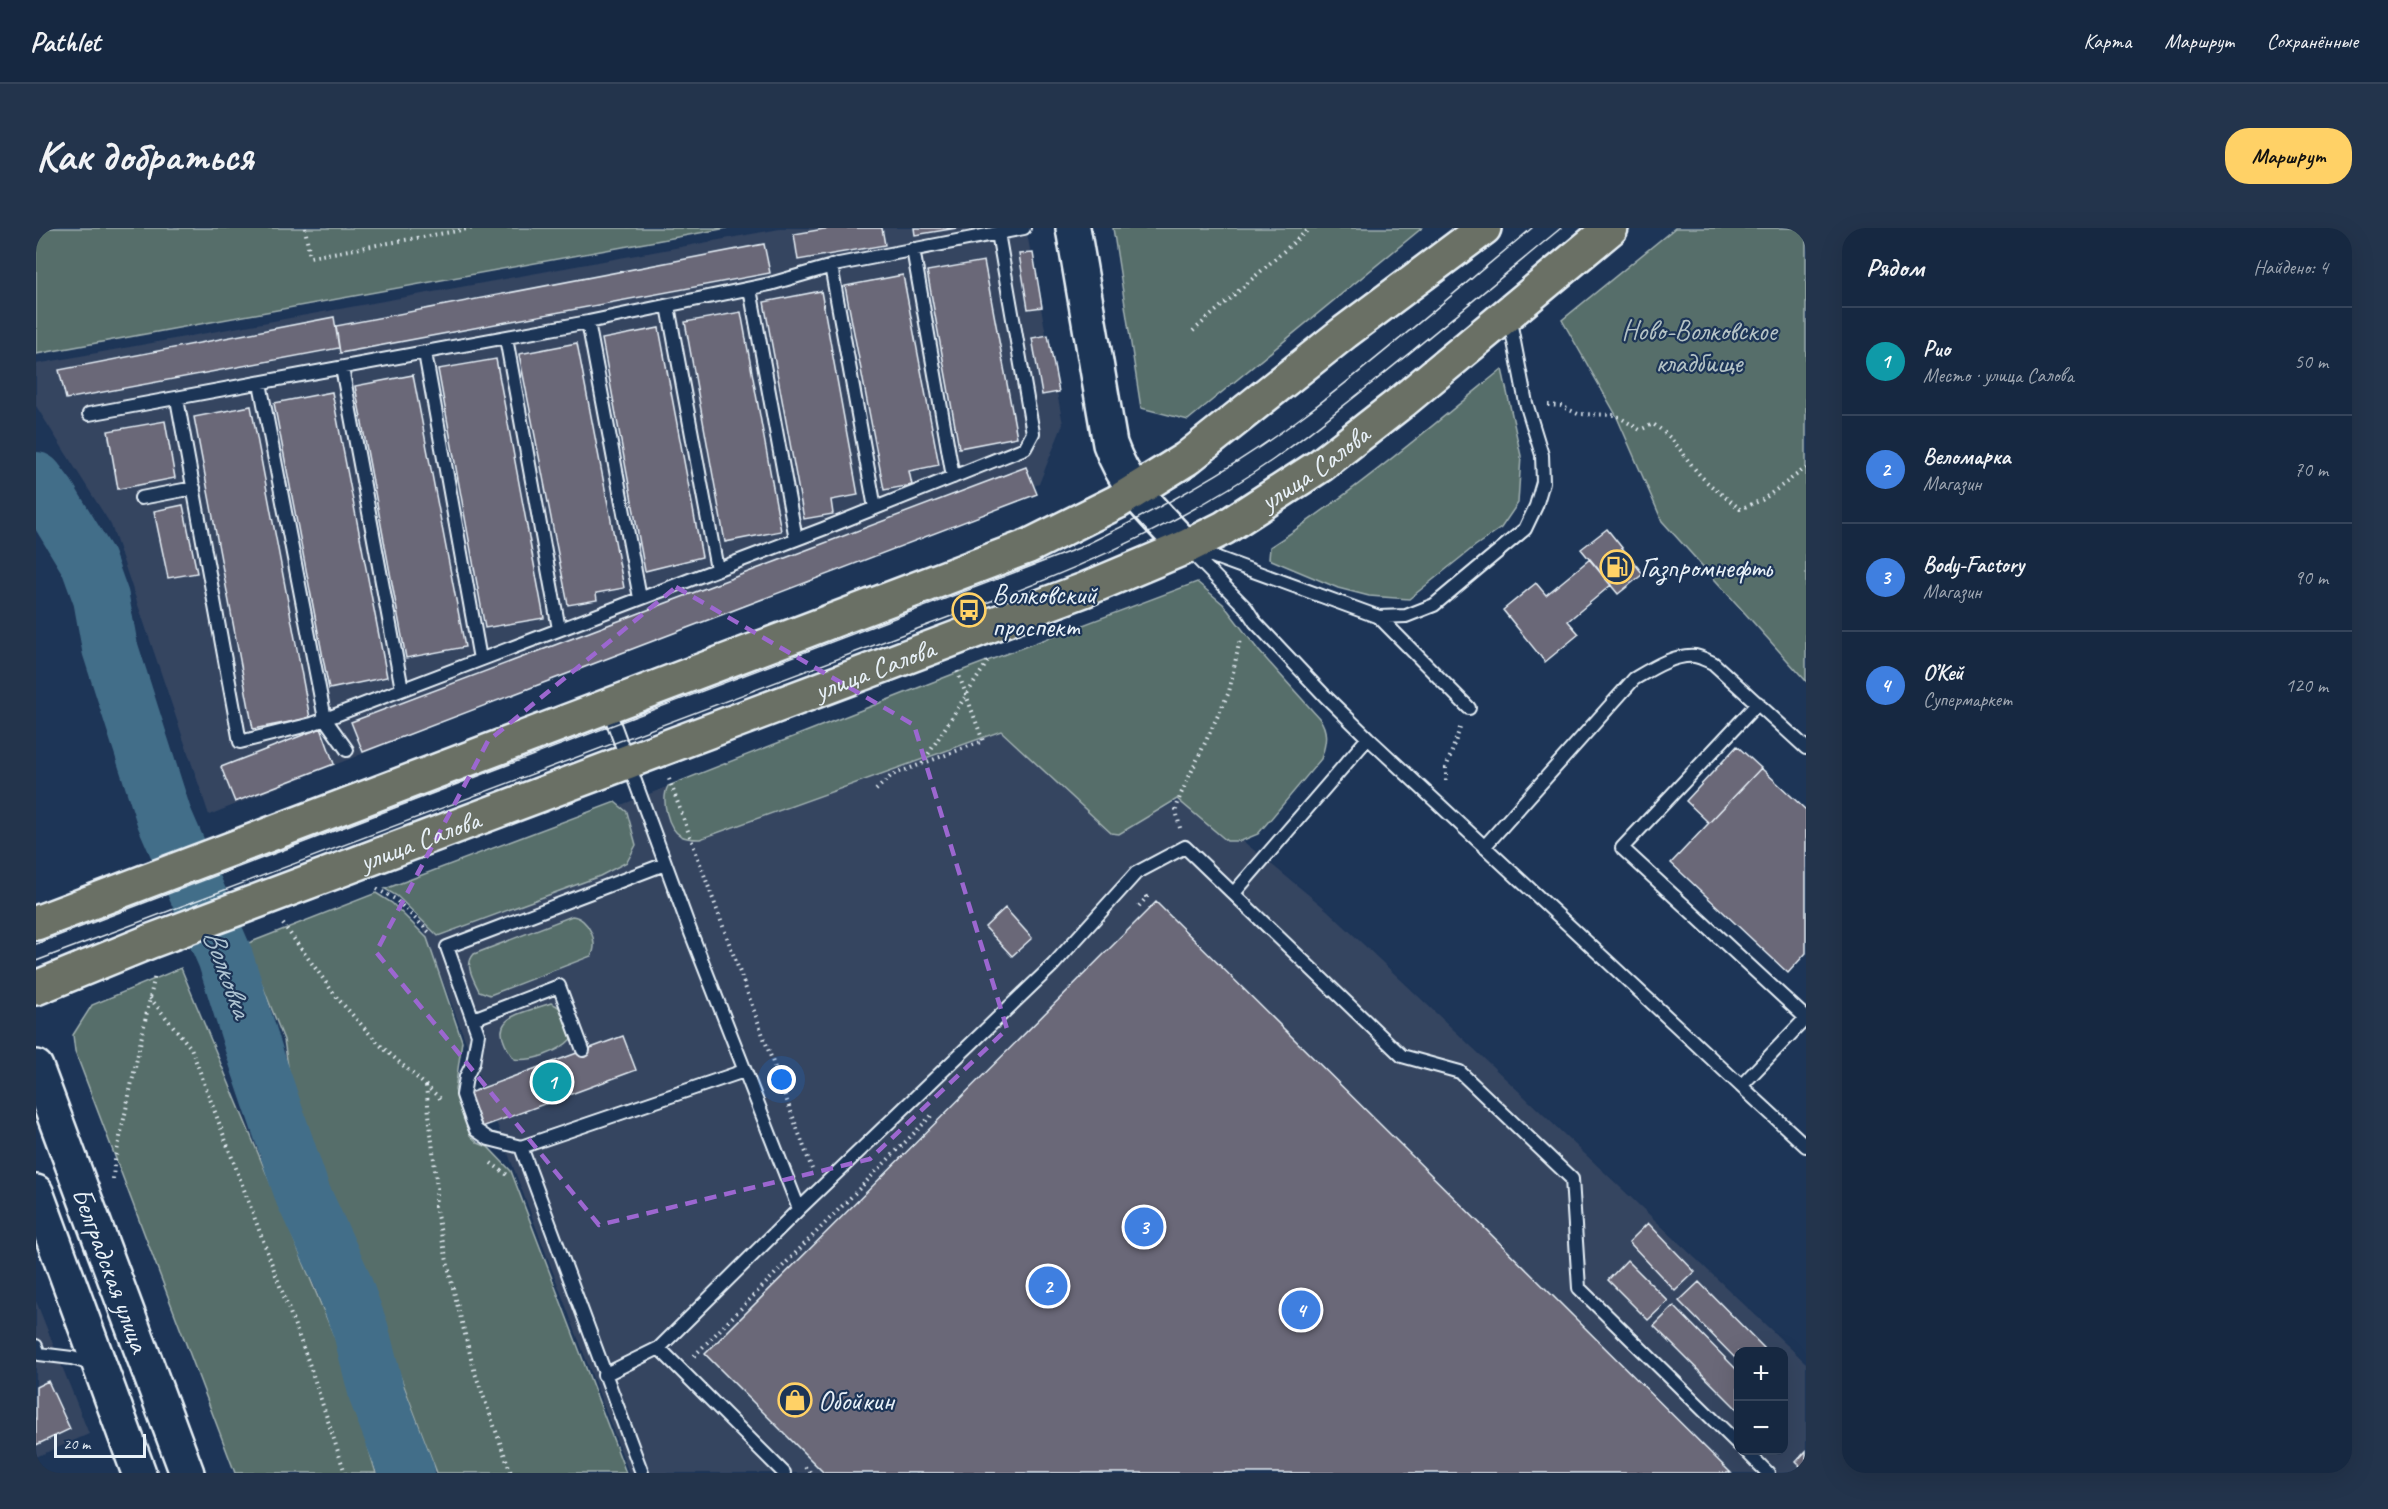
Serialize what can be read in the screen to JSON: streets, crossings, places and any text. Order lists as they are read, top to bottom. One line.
{"streets":{"main road":["улица Салова"],"street":["Белградская улица"]},"water":["Волковка"],"parks":["Ново-Волковское кладбище"],"places":{"fuel station":["Газпромнефть"],"bus stop":["Волковский проспект"],"shop":["Обойкин"]},"scale_bar":"20 m","page":{"header":"Pathlet","nav":["Карта","Маршрут","Сохранённые"],"buttons":"Маршрут","title":"Как добраться","heading":["Рядом","Найдено: 4"],"list":[{"mark":"1","name":"Рио","note":"Место · улица Салова","value":"50 m"},{"mark":"2","name":"Веломарка","note":"Магазин","value":"70 m"},{"mark":"3","name":"Body-Factory","note":"Магазин","value":"90 m"},{"mark":"4","name":"О’Кей","note":"Супермаркет","value":"120 m"}],"pins":["1","3","2","4"],"map_buttons":["+","−"],"scale":"20 m"}}
